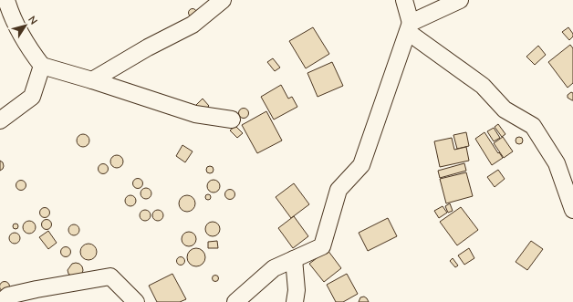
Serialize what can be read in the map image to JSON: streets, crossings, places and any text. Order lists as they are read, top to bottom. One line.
{"north":"top right"}
